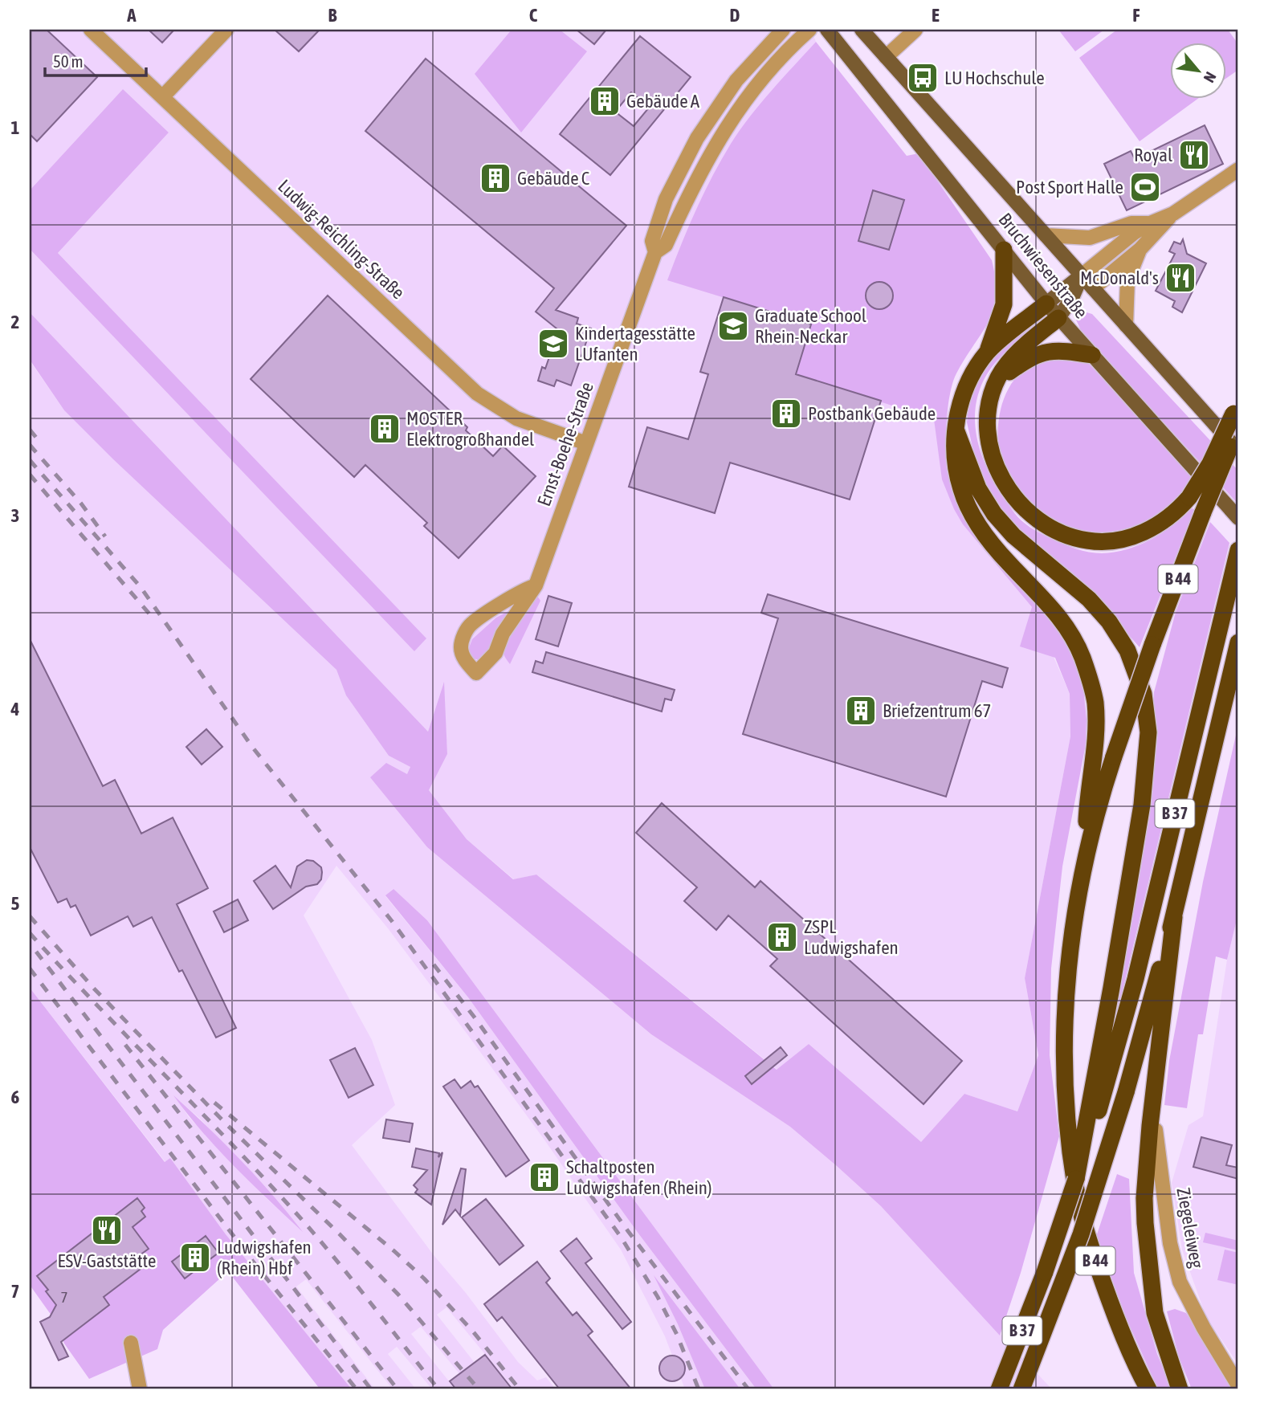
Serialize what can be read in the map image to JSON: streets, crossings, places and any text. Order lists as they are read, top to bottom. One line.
{"streets":{"highway":["B 44","B 37"],"main road":["Bruchwiesenstraße"],"street":["Ludwig-Reichling-Straße","Ernst-Boehe-Straße","Ziegeleiweg"]},"crossings":[["Ludwig-Reichling-Straße","Ernst-Boehe-Straße"]],"places":{"bus stop":["LU Hochschule"],"building":["Gebäude A","Gebäude C","Postbank Gebäude","MOSTER Elektrogroßhandel","Briefzentrum 67","ZSPL Ludwigshafen","Schaltposten Ludwigshafen (Rhein)","Ludwigshafen (Rhein) Hbf"],"restaurant":["Royal","McDonald's","ESV-Gaststätte"],"sports":["Post Sport Halle"],"school or university":["Graduate School Rhein-Neckar","Kindertagesstätte LUfanten"]},"house_numbers":["7"],"scale_bar":"50 m","north":"bottom right","grid":{"columns":["A","B","C","D","E","F"],"rows":["1","2","3","4","5","6","7"]}}
